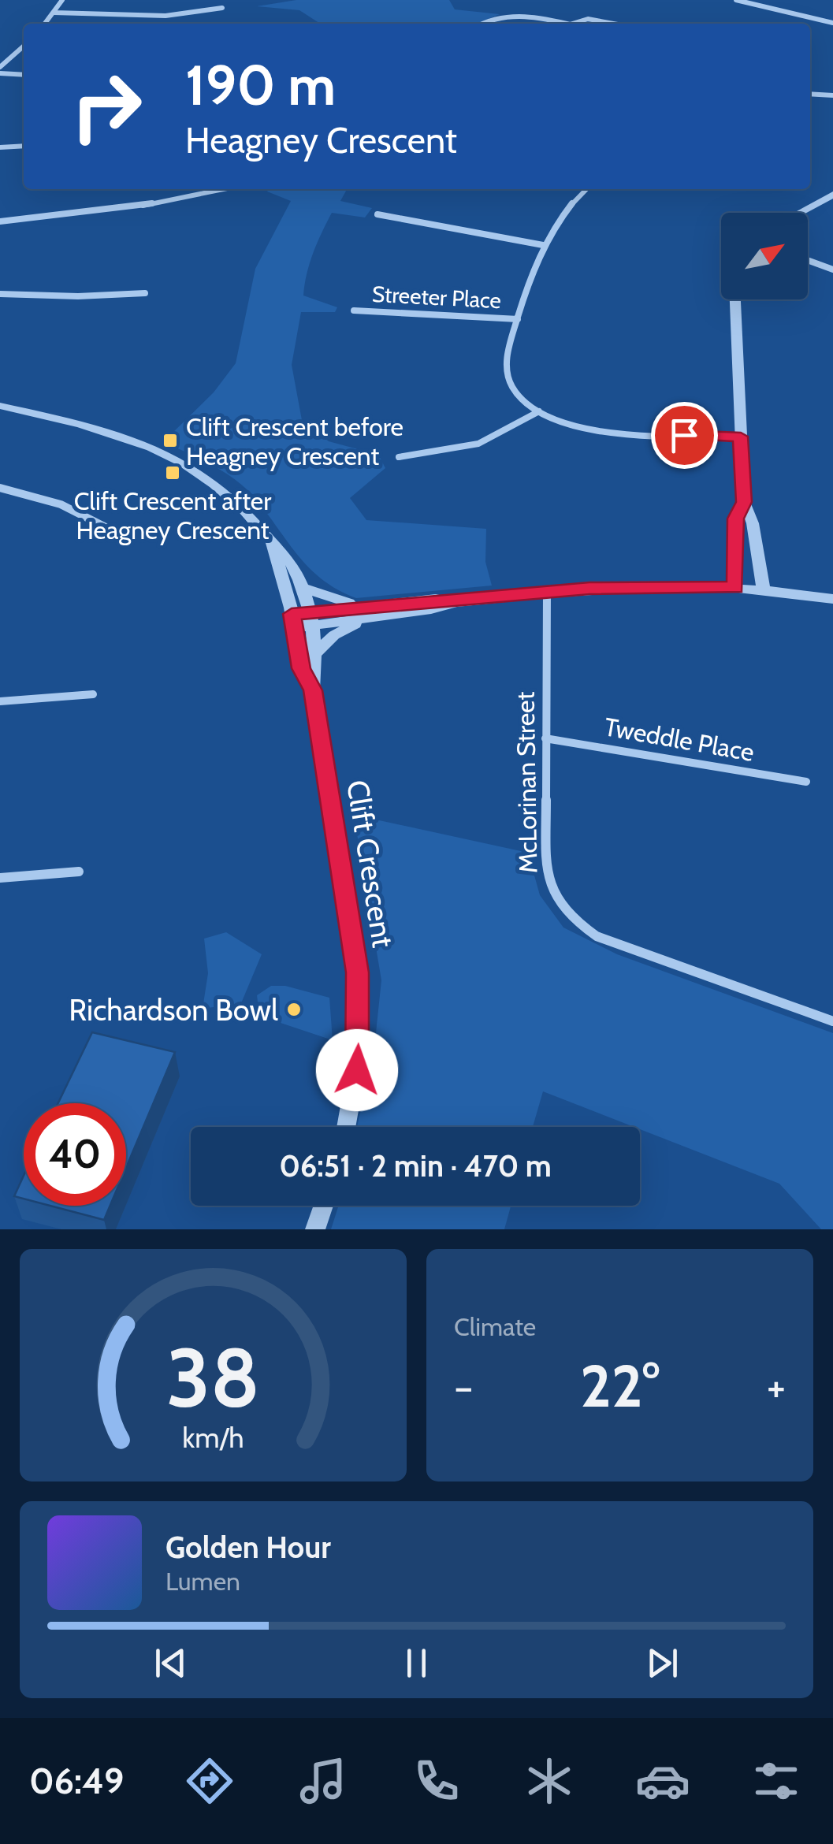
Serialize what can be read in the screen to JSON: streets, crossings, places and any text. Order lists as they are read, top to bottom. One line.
{"streets":{"street":["Streeter Place","Tweddle Place","McLorinan Street","Clift Crescent"]},"crossings":[["Tweddle Place","McLorinan Street"]],"places":{"transit":["Clift Crescent before Heagney Crescent","Clift Crescent after Heagney Crescent"],"other":["Richardson Bowl"]},"north":"top right","page":{"turn":["190 m","Heagney Crescent"],"limit":"40","trip":"06:51 · 2 min · 470 m","tile":"Climate","heat":["−","22°","+"],"song":["Golden Hour","Lumen"],"tabs":"06:49","gauge":["38","km/h"]}}
